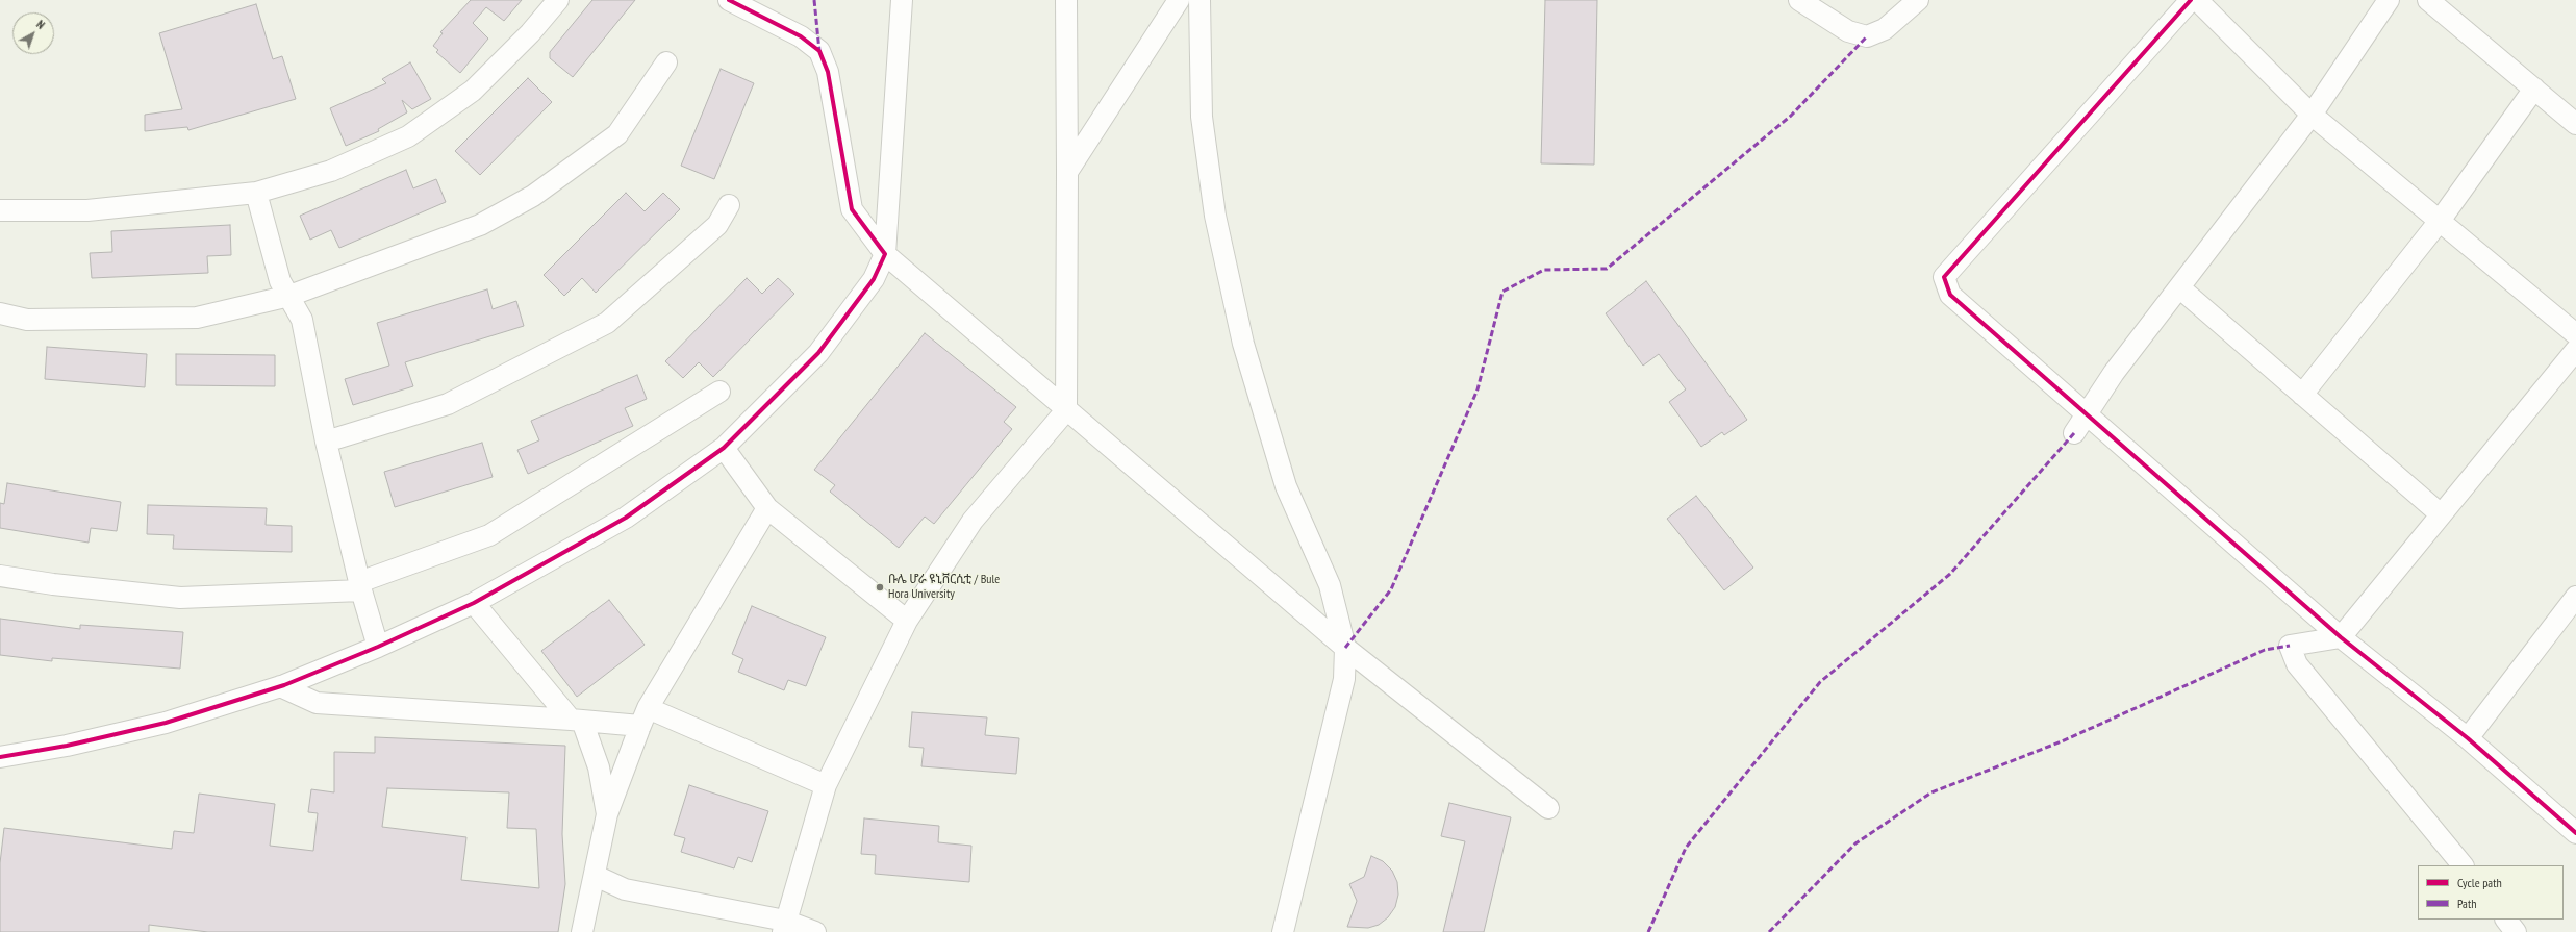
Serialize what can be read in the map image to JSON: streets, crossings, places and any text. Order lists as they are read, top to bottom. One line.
{"places":["ቡሌ ሆራ ዩኒቨርሲቲ / Bule Hora University"],"legend":["Cycle path","Path"],"north":"top right"}
